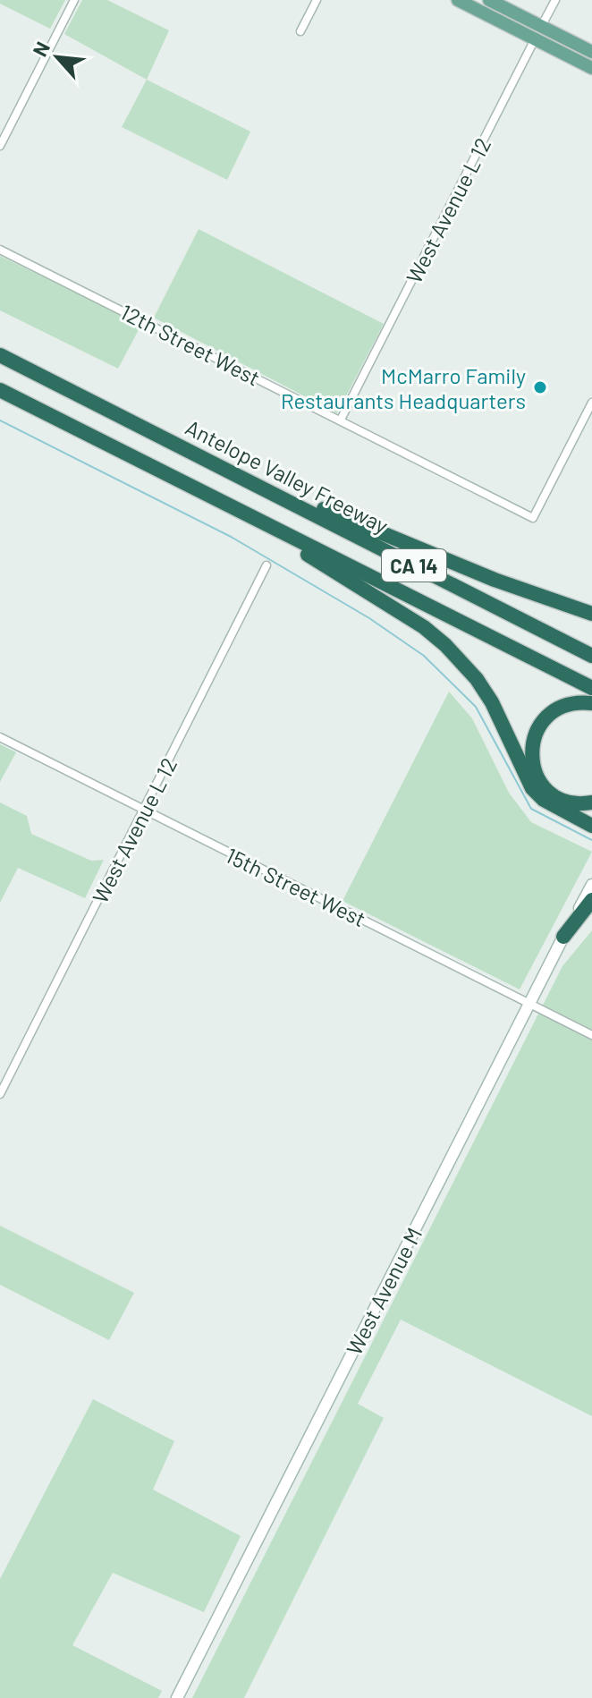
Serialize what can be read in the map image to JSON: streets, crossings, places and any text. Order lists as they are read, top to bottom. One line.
{"streets":{"highway":["Antelope Valley Freeway","CA 14"],"main road":["West Avenue M"],"street":["West Avenue L 12","12th Street West","15th Street West"]},"crossings":[["West Avenue L 12","12th Street West"],["West Avenue L 12","15th Street West"],["15th Street West","West Avenue M"]],"places":["McMarro Family Restaurants Headquarters"],"north":"top left"}
